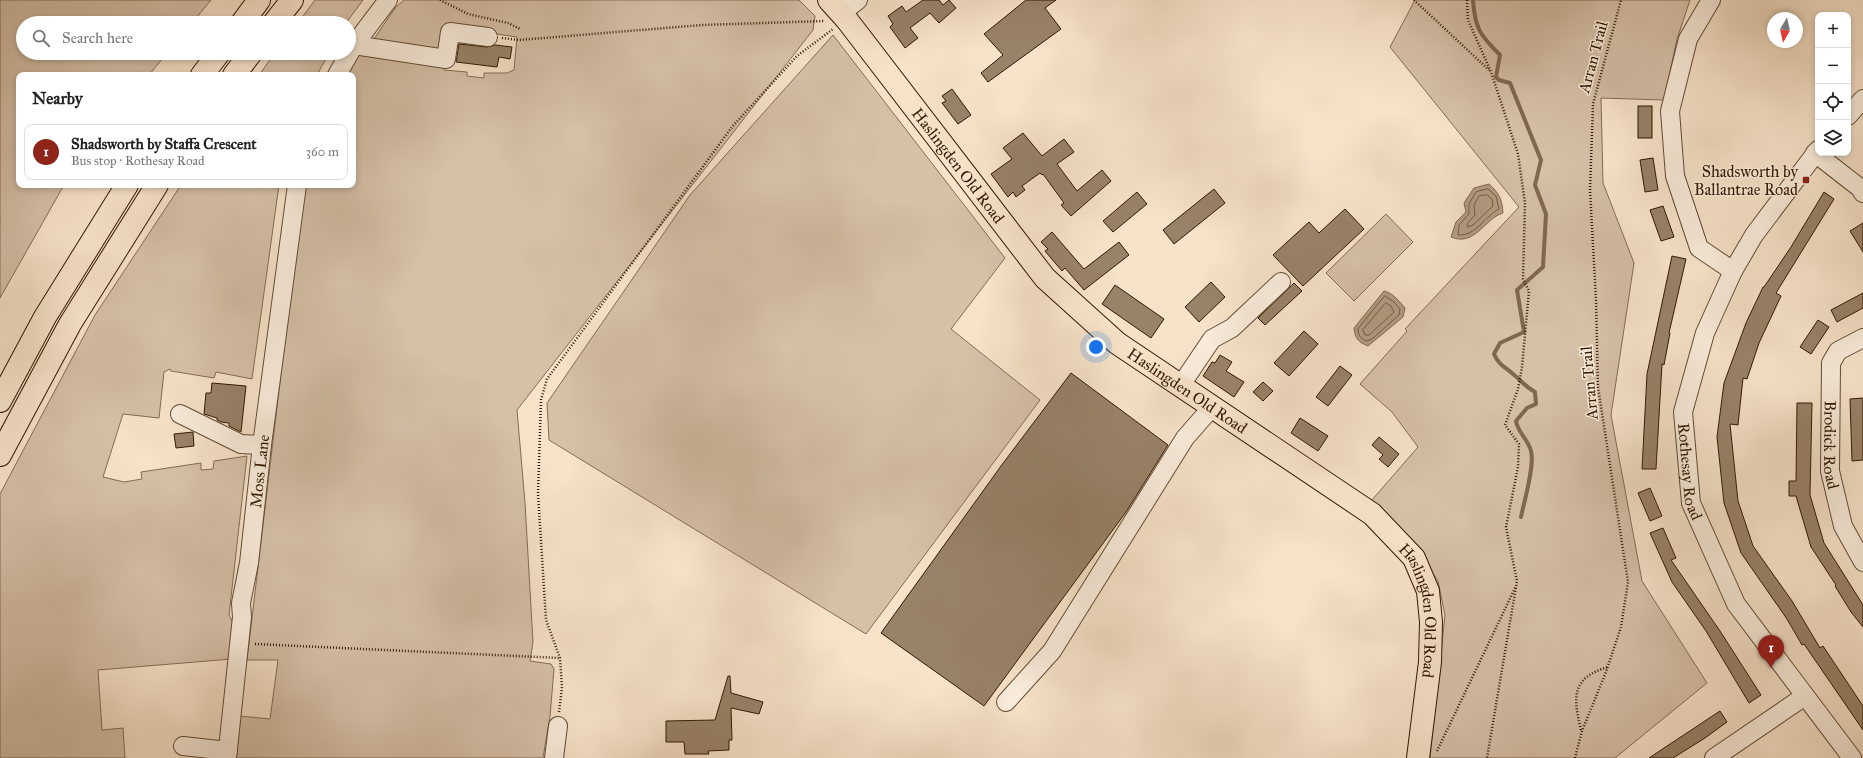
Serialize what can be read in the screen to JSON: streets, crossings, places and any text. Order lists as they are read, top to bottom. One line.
{"streets":{"main road":["Haslingden Old Road"],"street":["Brodick Road","Moss Lane","Rothesay Road"],"path":["Arran Trail"]},"places":{"transit":["Shadsworth by Ballantrae Road"]},"north":"bottom","page":{"map_buttons":["+","−"],"search":"Search here","heading":"Nearby","list":[{"mark":"1","name":"Shadsworth by Staffa Crescent","note":"Bus stop · Rothesay Road","value":"360 m"}],"pins":"1"}}
